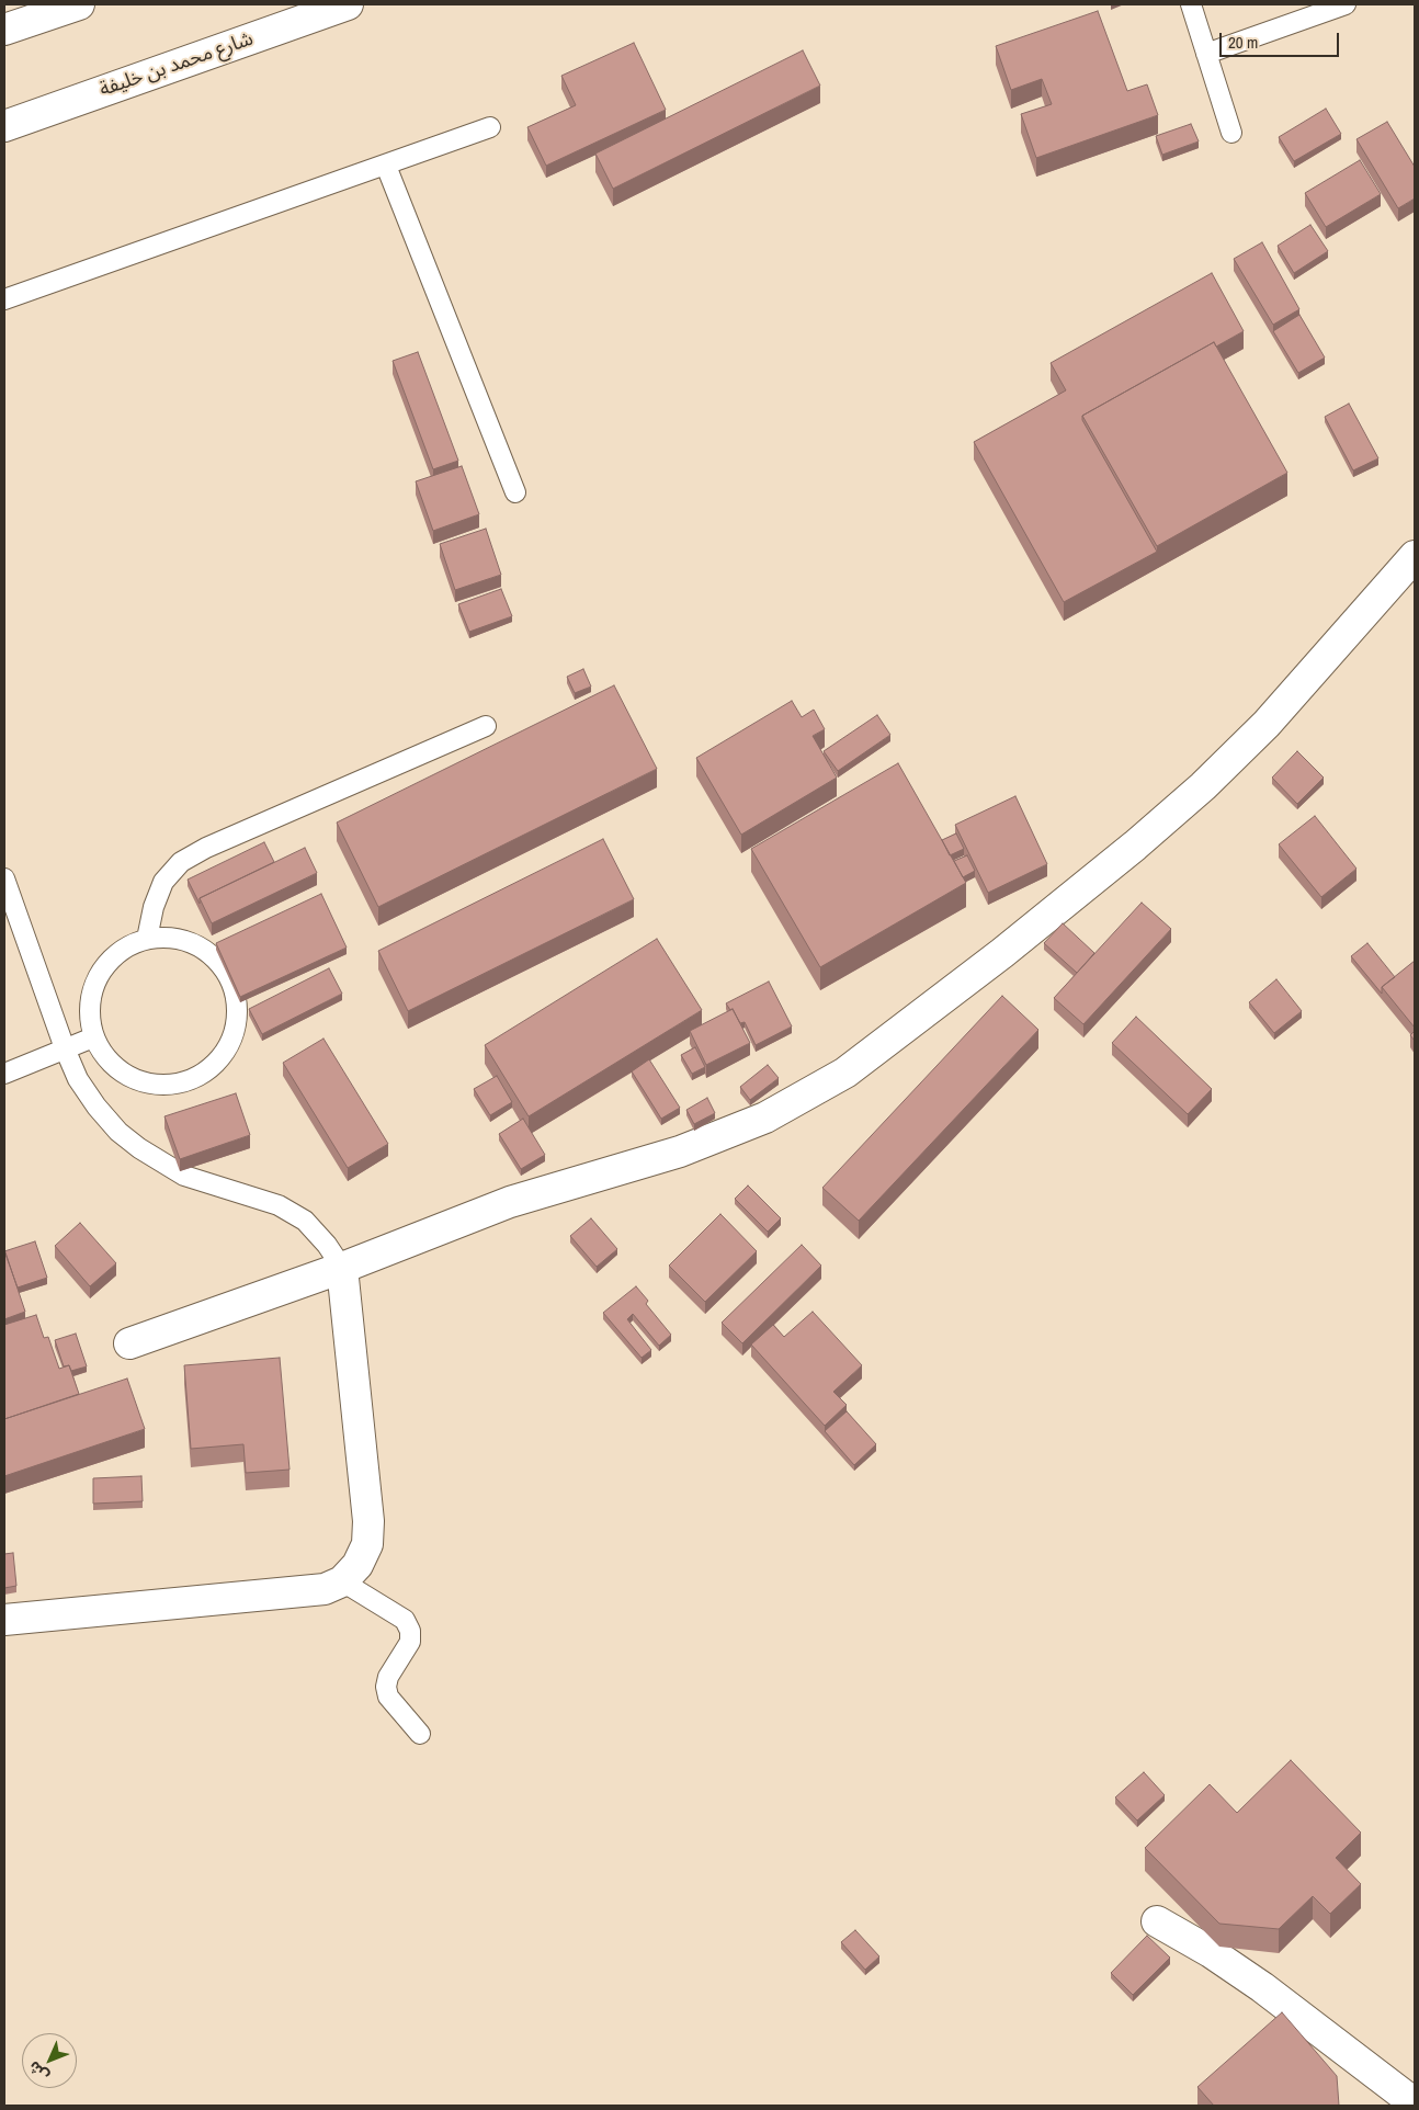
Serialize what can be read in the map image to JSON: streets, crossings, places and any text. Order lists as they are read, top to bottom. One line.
{"streets":{"main road":["شارع محمد بن خليفة"]},"scale_bar":"20 m","north":"bottom left"}
